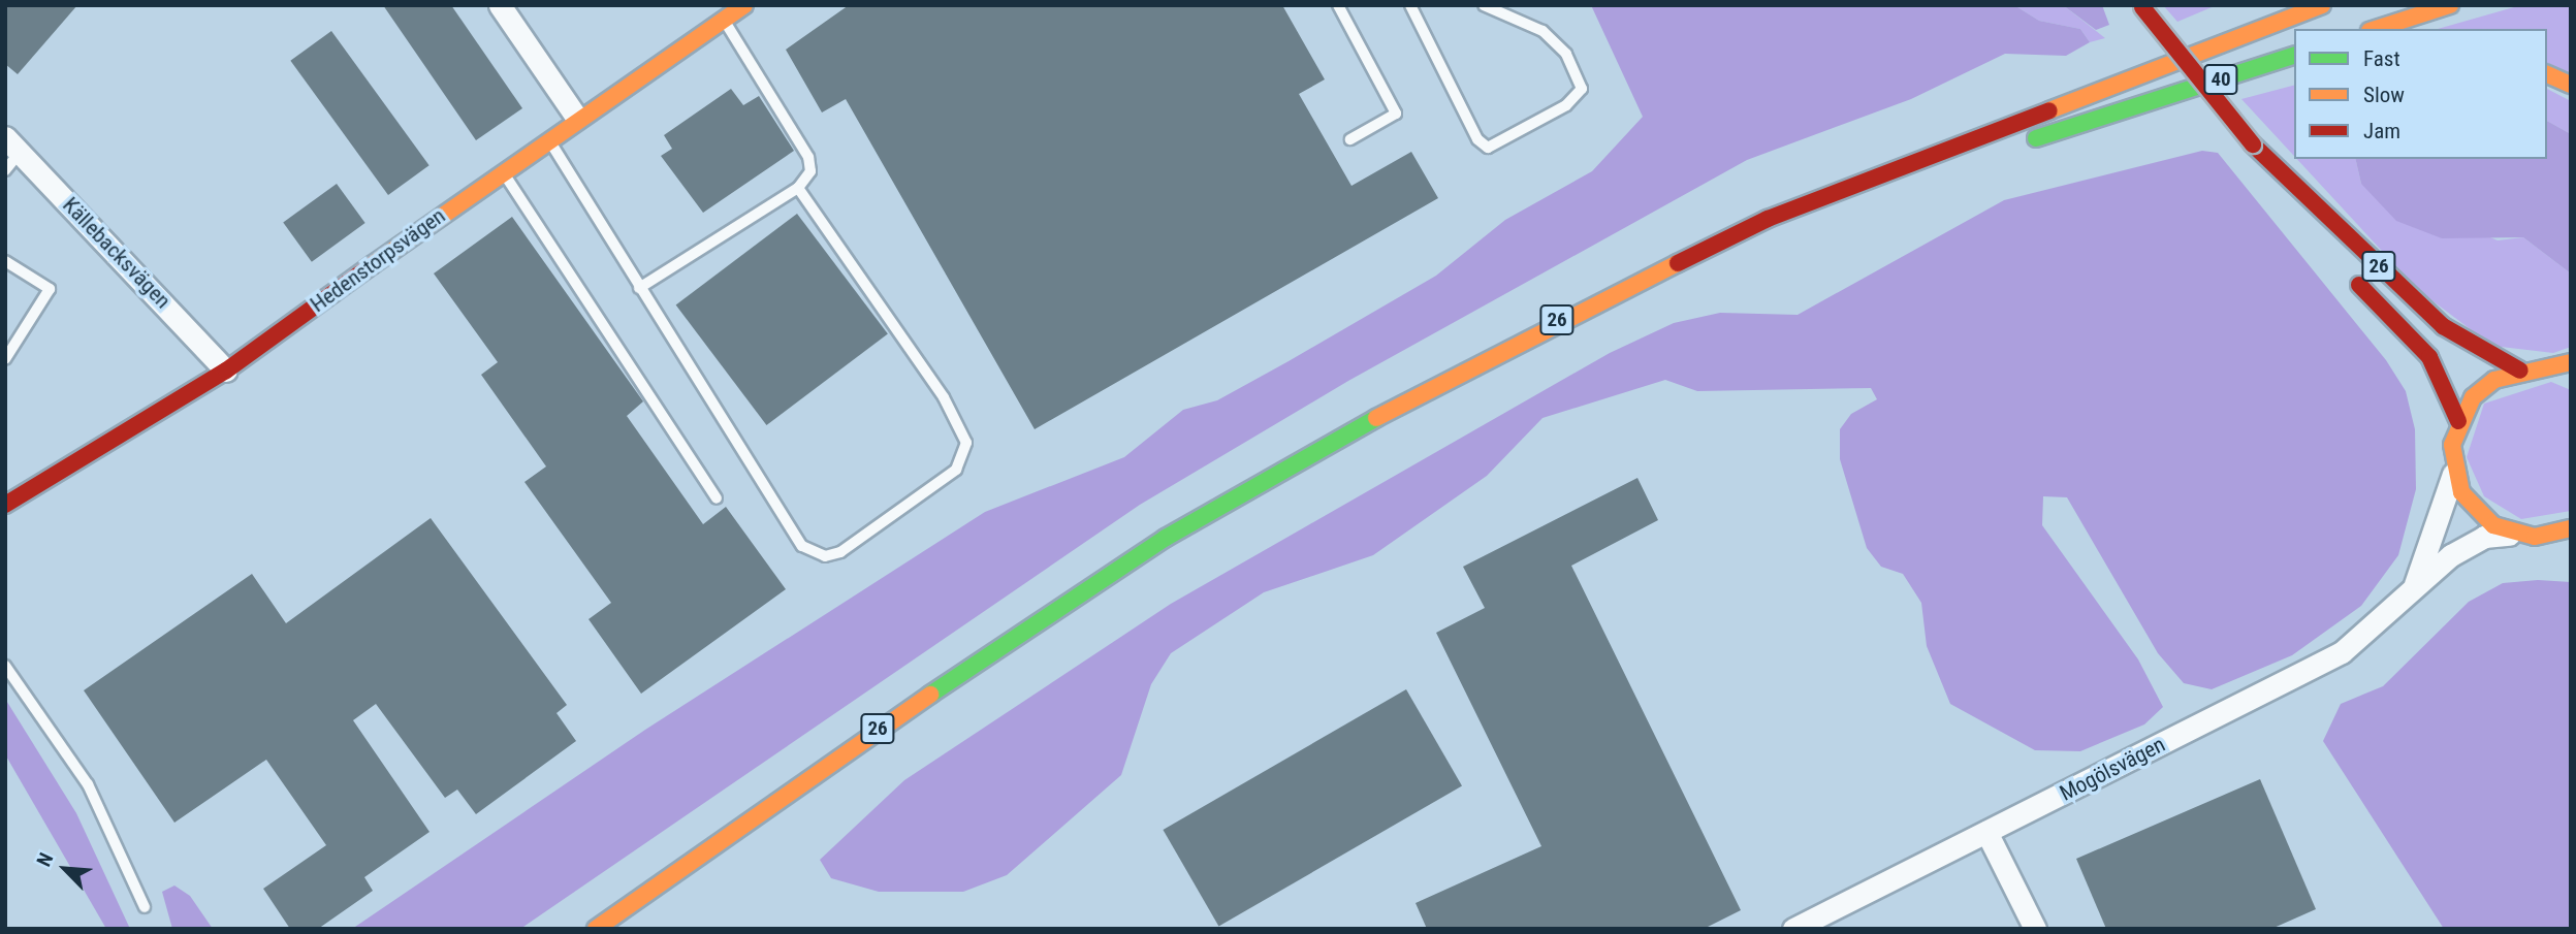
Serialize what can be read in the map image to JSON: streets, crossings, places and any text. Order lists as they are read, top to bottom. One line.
{"streets":{"main road":["40","Hedenstorpsvägen","26"],"street":["Källebacksvägen","Mogölsvägen"]},"crossings":[["Källebacksvägen","Hedenstorpsvägen"]],"legend":["Fast","Slow","Jam"],"north":"top left"}
